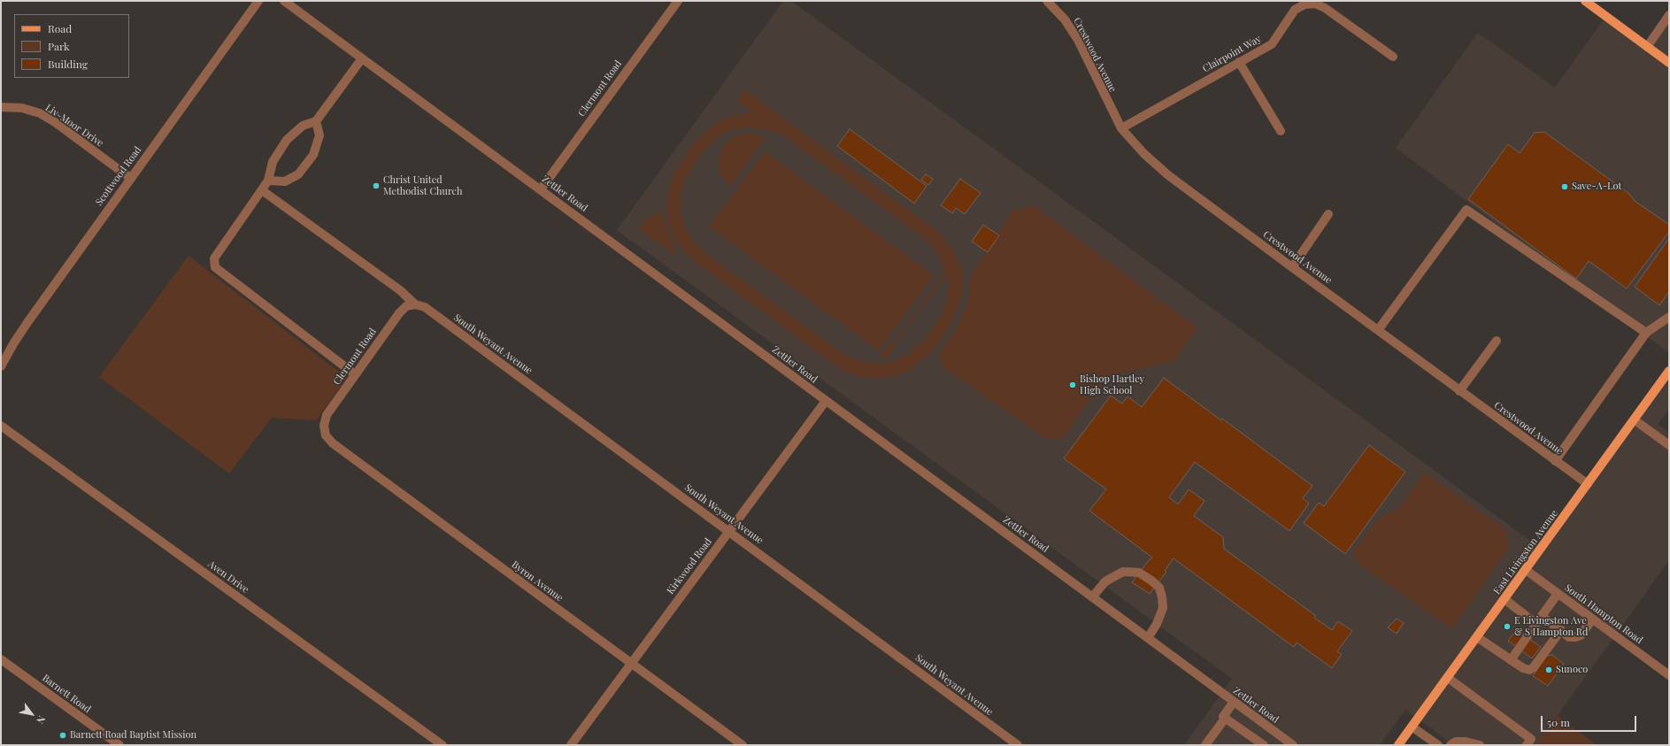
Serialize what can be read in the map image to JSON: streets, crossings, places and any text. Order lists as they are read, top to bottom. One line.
{"streets":{"main road":["East Livingston Avenue"],"street":["Clairpoint Way","Crestwood Avenue","Clermont Road","Liv-Moor Drive","Scottwood Road","Zettler Road","South Weyant Avenue","Kirkwood Road","Aven Drive","Byron Avenue","South Hampton Road","Barnett Road"]},"crossings":[["Clairpoint Way","Crestwood Avenue"],["Crestwood Avenue","East Livingston Avenue"],["Clermont Road","Zettler Road"],["Clermont Road","South Weyant Avenue"],["Clermont Road","Byron Avenue"],["Liv-Moor Drive","Scottwood Road"],["Zettler Road","Kirkwood Road"],["South Weyant Avenue","Kirkwood Road"],["East Livingston Avenue","South Hampton Road"],["Kirkwood Road","Byron Avenue"]],"places":["Christ United Methodist Church","Save-A-Lot","Bishop Hartley High School","E Livingston Ave & S Hampton Rd","Sunoco","Barnett Road Baptist Mission"],"legend":["Road","Park","Building"],"scale_bar":"50 m","north":"bottom right"}
